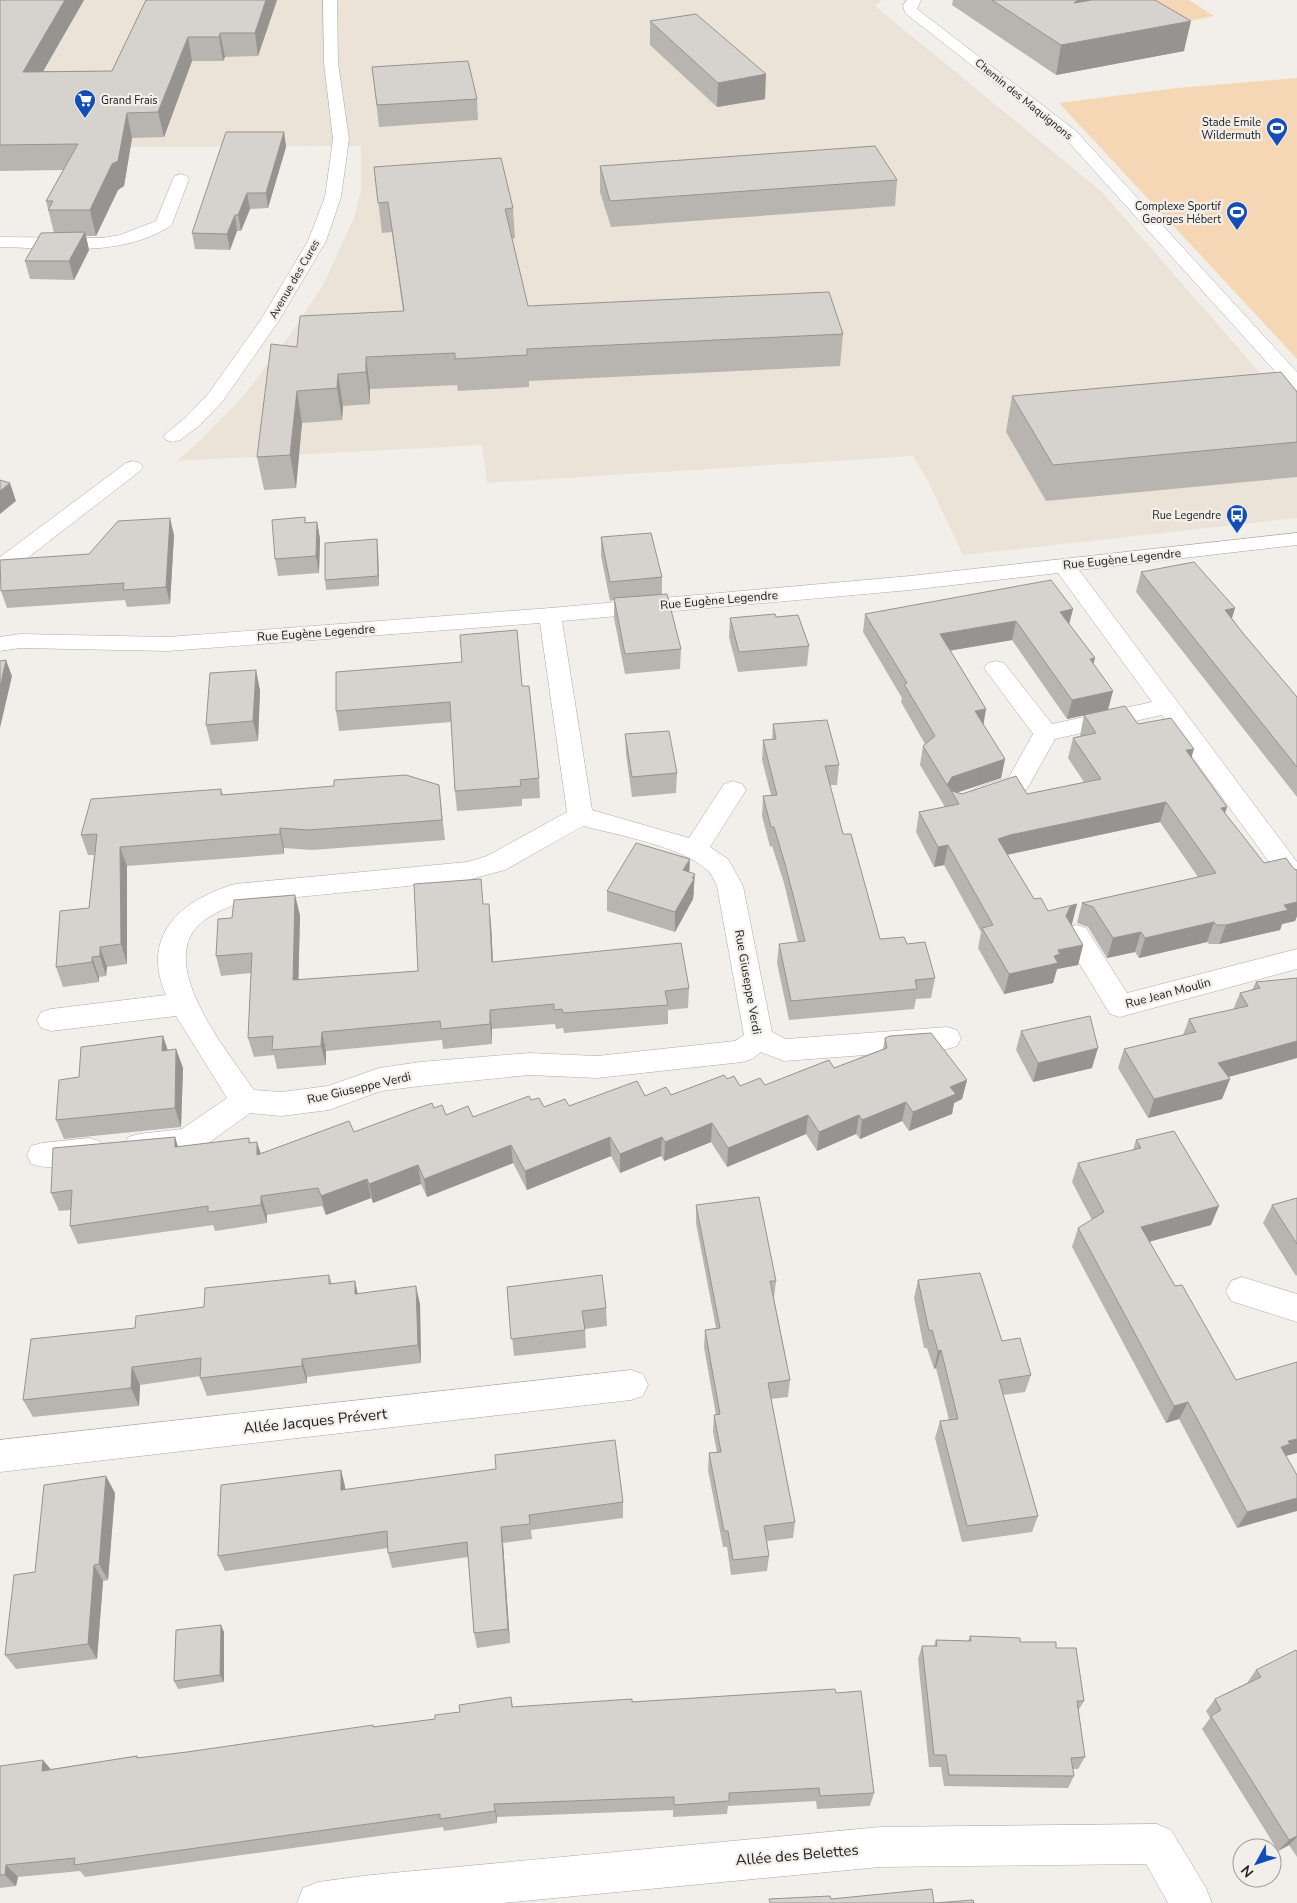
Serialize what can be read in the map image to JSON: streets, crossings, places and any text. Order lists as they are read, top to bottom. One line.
{"streets":{"street":["Chemin des Maquignons","Avenue des Cures","Rue Eugène Legendre","Rue Giuseppe Verdi","Rue Jean Moulin","Allée Jacques Prévert","Allée des Belettes"]},"places":{"supermarket":["Grand Frais"],"sports":["Stade Emile Wildermuth","Complexe Sportif Georges Hébert"],"bus stop":["Rue Legendre"]},"north":"bottom left"}
